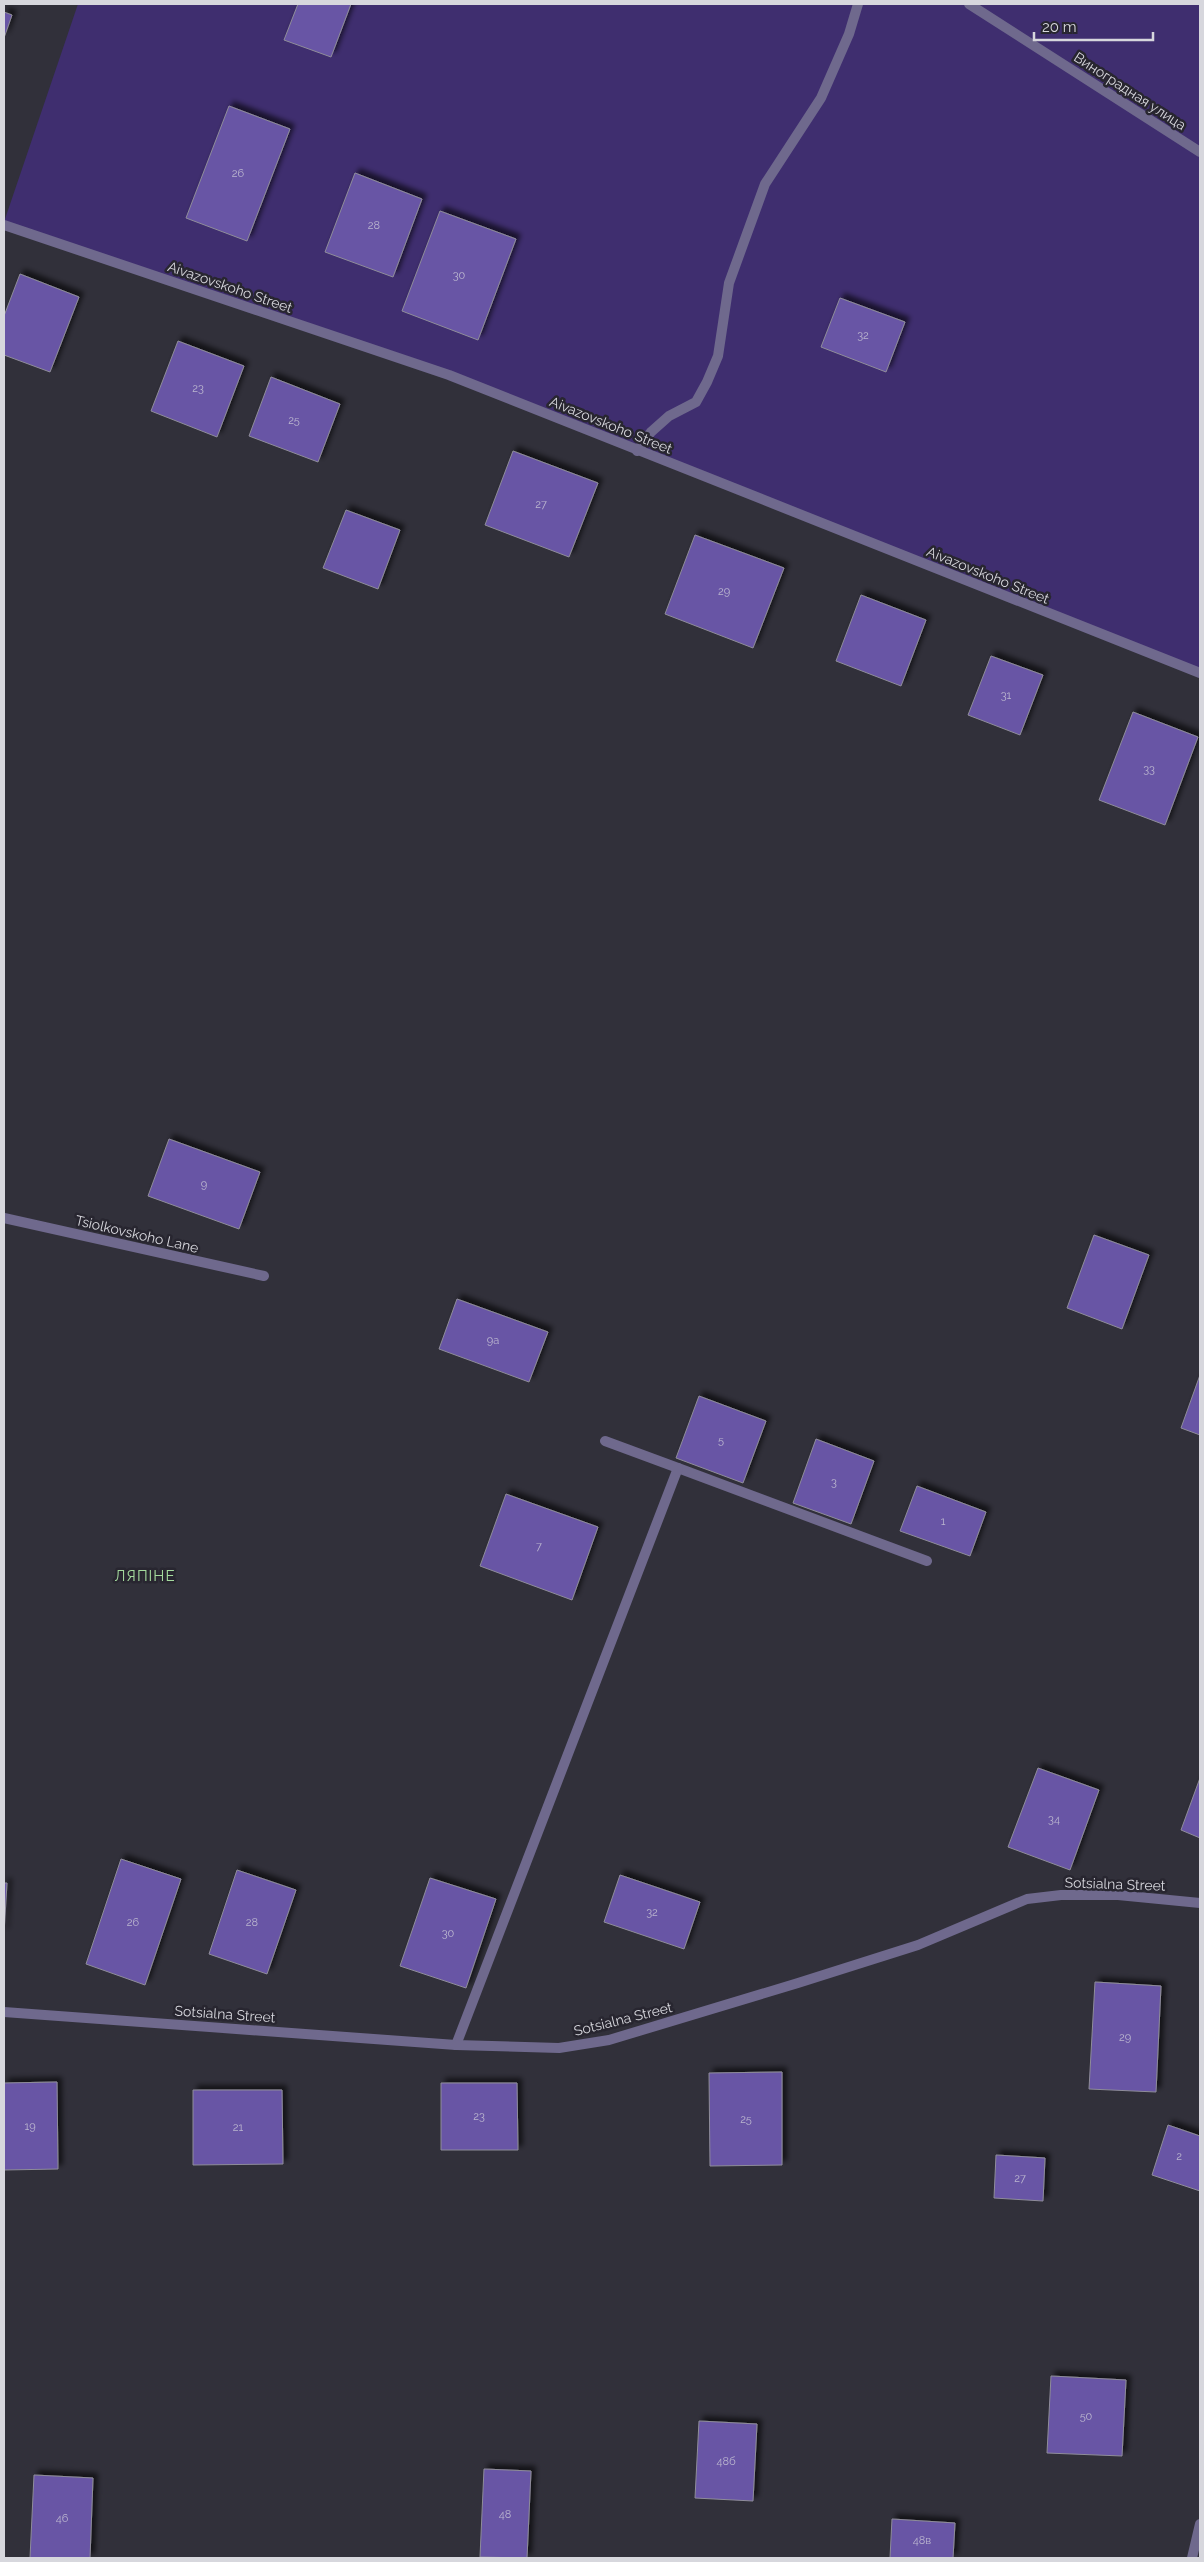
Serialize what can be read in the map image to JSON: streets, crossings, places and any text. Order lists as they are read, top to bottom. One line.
{"streets":{"street":["Виноградная улица","Aivazovskoho Street","Tsiolkovskoho Lane","Sotsialna Street"]},"districts":["ЛЯПІНЕ"],"house_numbers":["26","28","30","32","23","25","27","29","31","33","9","9а","5","3","1","7","34","32","26","28","30","29","23","25","19","21","2","27","50","48б","48","46","48в"],"scale_bar":"20 m"}
